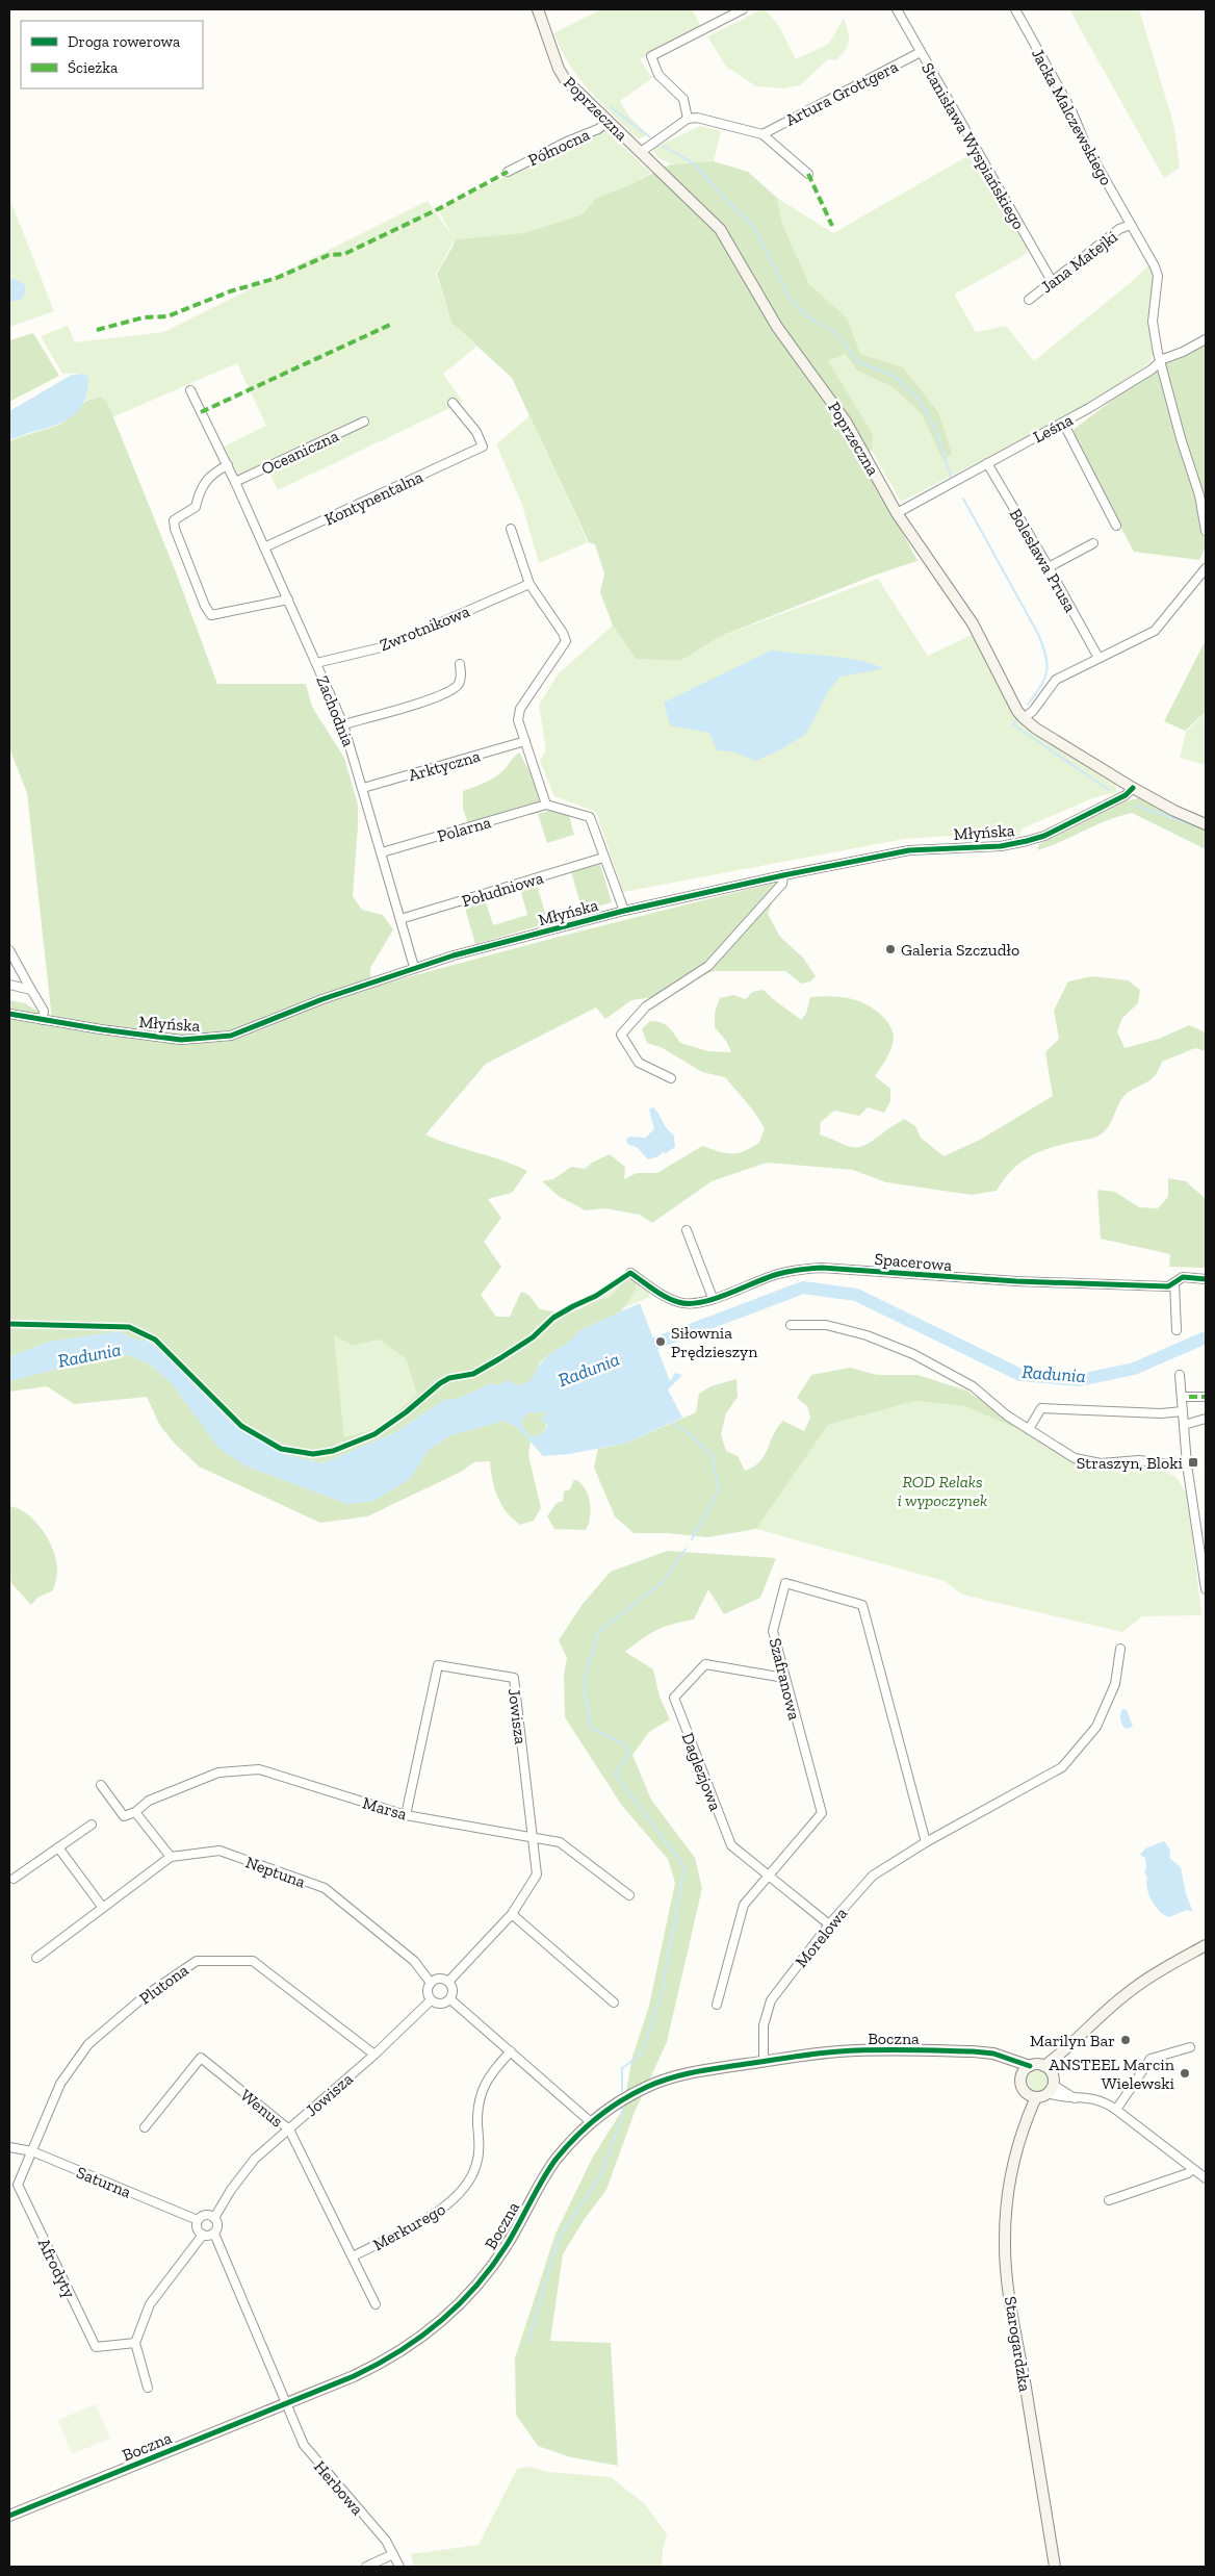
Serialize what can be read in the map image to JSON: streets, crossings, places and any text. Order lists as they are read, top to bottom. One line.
{"streets":{"street":["Artura Grottgera","Poprzeczna","Jacka Malczewskiego","Stanisława Wyspiańskiego","Północna","Jana Matejki","Leśna","Oceaniczna","Kontynentalna","Bolesława Prusa","Zwrotnikowa","Zachodnia","Arktyczna","Polarna","Młyńska","Południowa","Spacerowa","Szafranowa","Jowisza","Daglezjowa","Marsa","Neptuna","Morelowa","Plutona","Boczna","Wenus","Saturna","Merkurego","Afrodyty","Starogardzka","Herbowa"]},"crossings":[["Artura Grottgera","Stanisława Wyspiańskiego"],["Poprzeczna","Północna"],["Poprzeczna","Leśna"],["Poprzeczna","Młyńska"],["Jacka Malczewskiego","Jana Matejki"],["Jacka Malczewskiego","Leśna"],["Stanisława Wyspiańskiego","Jana Matejki"],["Leśna","Bolesława Prusa"],["Oceaniczna","Zachodnia"],["Kontynentalna","Zachodnia"],["Zwrotnikowa","Zachodnia"],["Zachodnia","Arktyczna"],["Zachodnia","Polarna"],["Zachodnia","Młyńska"],["Zachodnia","Południowa"],["Szafranowa","Daglezjowa"],["Szafranowa","Morelowa"],["Jowisza","Marsa"],["Jowisza","Neptuna"],["Jowisza","Plutona"],["Jowisza","Wenus"],["Jowisza","Saturna"],["Daglezjowa","Morelowa"],["Morelowa","Boczna"],["Plutona","Saturna"],["Plutona","Afrodyty"],["Boczna","Starogardzka"],["Boczna","Herbowa"],["Wenus","Merkurego"],["Saturna","Afrodyty"]],"water":["Radunia"],"parks":["ROD Relaks i wypoczynek"],"places":{"other":["Galeria Szczudło","Siłownia Prędzieszyn","Marilyn Bar","ANSTEEL Marcin Wielewski"],"transit":["Straszyn, Bloki"]},"legend":["Droga rowerowa","Ścieżka"]}
